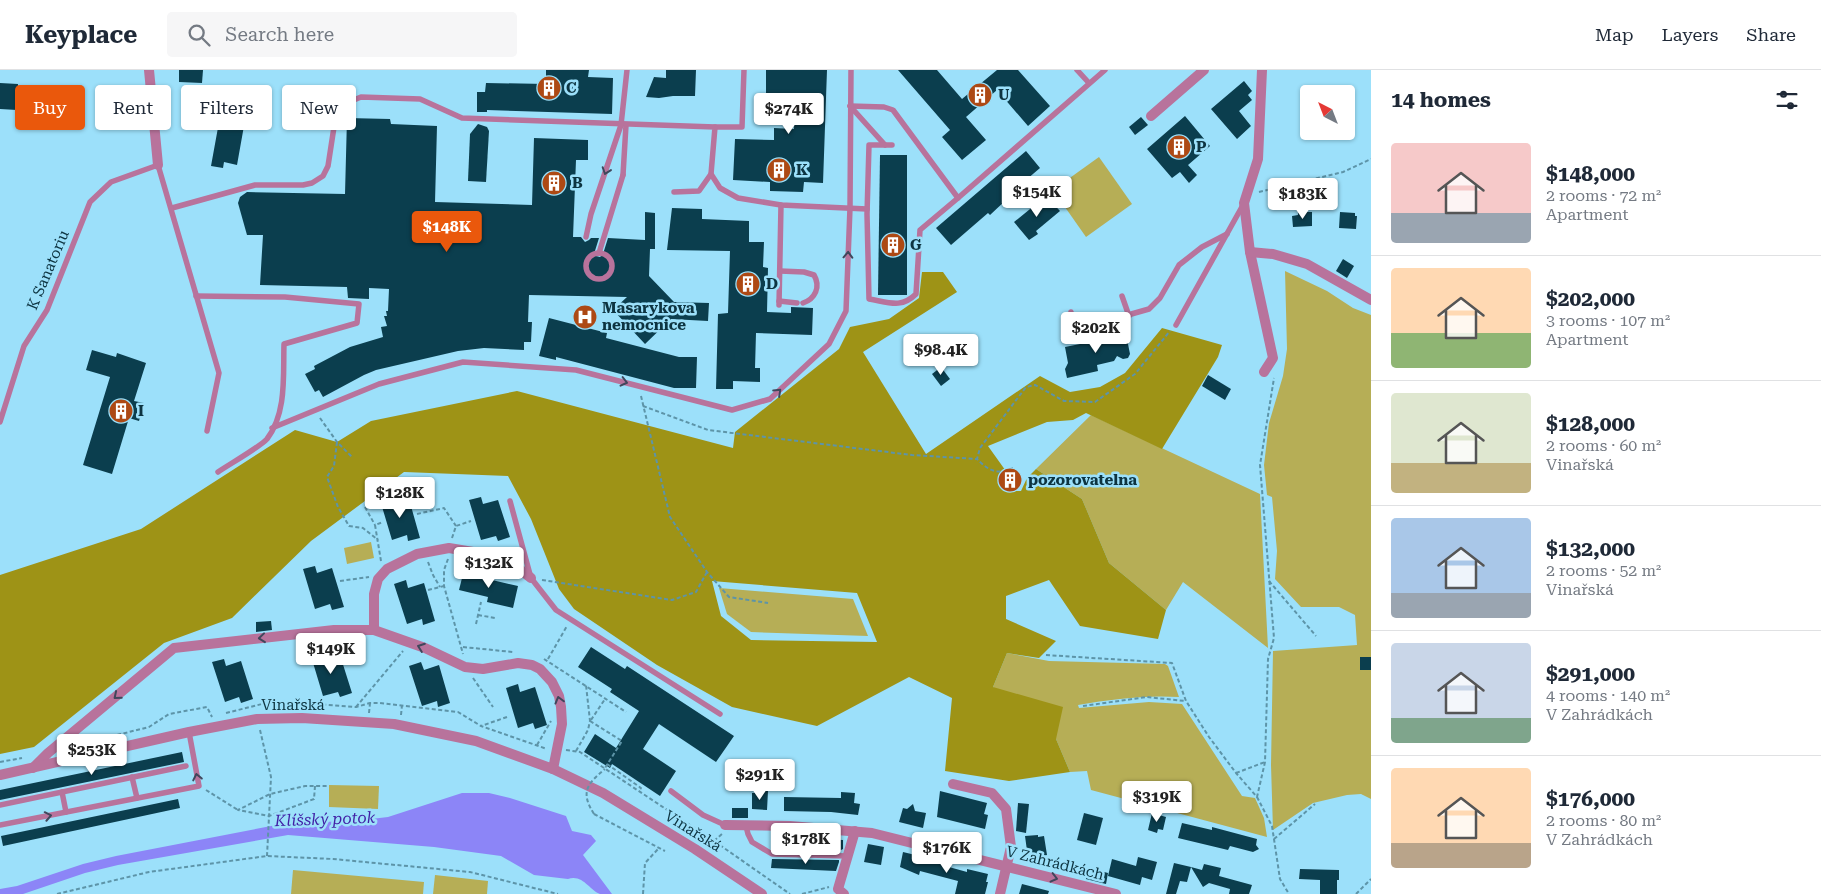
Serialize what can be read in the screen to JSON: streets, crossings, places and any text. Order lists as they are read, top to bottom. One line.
{"streets":{"street":["Vinařská","V Zahrádkách"],"lane":["K Sanatoriu"]},"water":["Klíšský potok"],"places":{"building":["C","U","P","K","B","G","D","I","pozorovatelna"],"hospital":["Masarykova nemocnice"]},"north":"top left","page":{"header":"Keyplace","search":"Search here","nav":["Map","Layers","Share"],"heading":"14 homes","chip":["Buy","Rent","Filters","New"],"price":["$274K","$154K","$183K","$148K","$202K","$98.4K","$128K","$132K","$149K","$253K","$291K","$319K","$178K","$176K"],"list":[{"name":"$148,000","note":"2 rooms · 72 m² · Apartment"},{"name":"$202,000","note":"3 rooms · 107 m² · Apartment"},{"name":"$128,000","note":"2 rooms · 60 m² · Vinařská"},{"name":"$132,000","note":"2 rooms · 52 m² · Vinařská"},{"name":"$291,000","note":"4 rooms · 140 m² · V Zahrádkách"},{"name":"$176,000","note":"2 rooms · 80 m² · V Zahrádkách"}]}}
